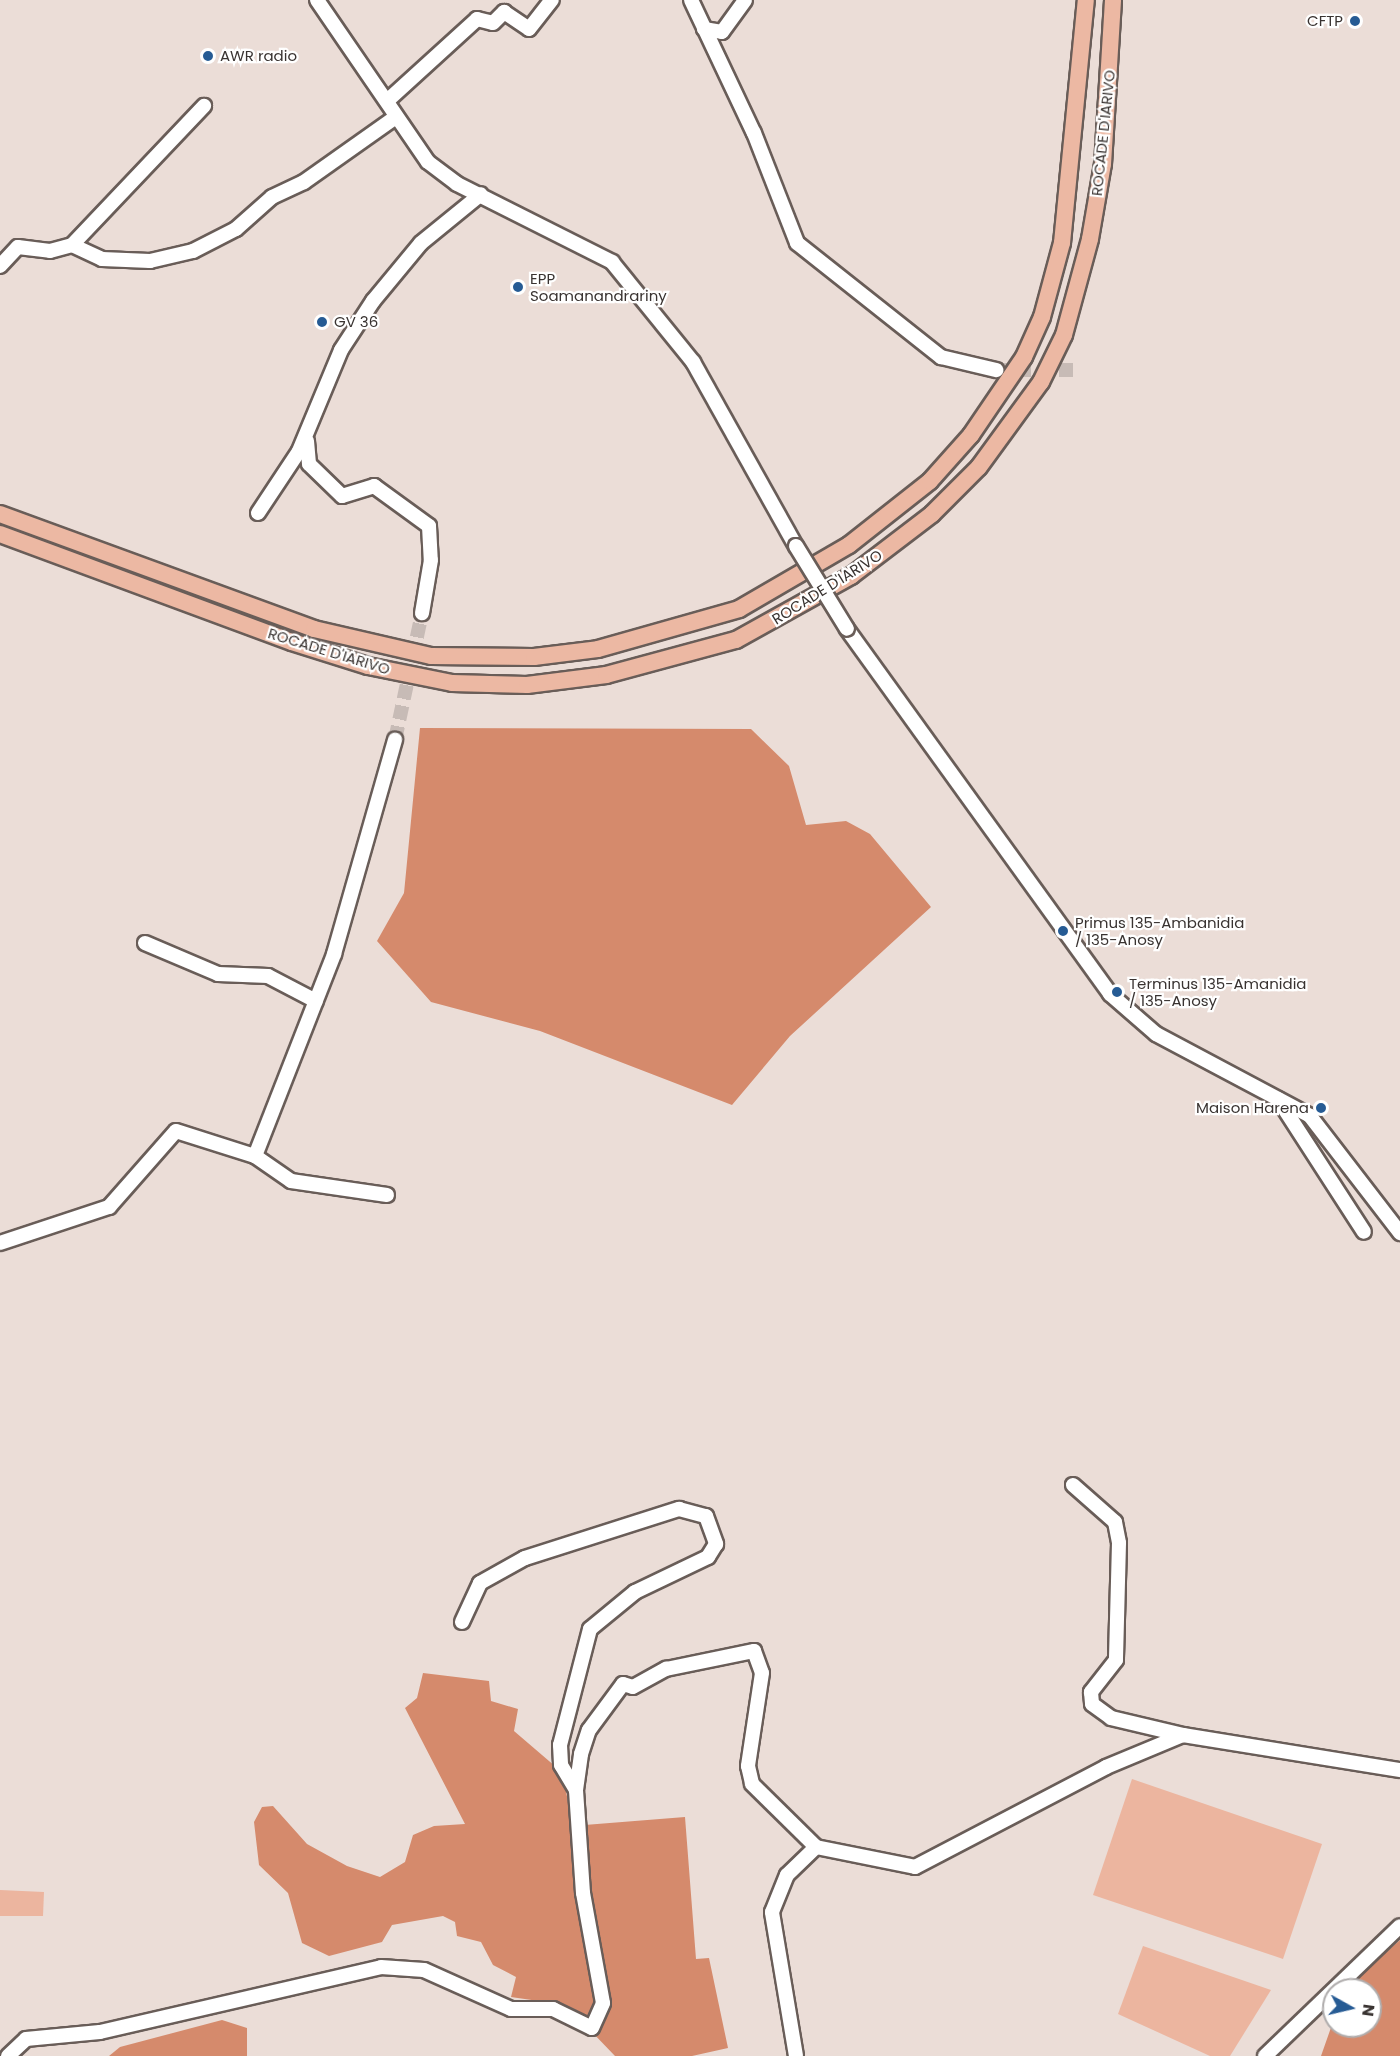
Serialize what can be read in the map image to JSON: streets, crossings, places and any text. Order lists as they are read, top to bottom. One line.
{"streets":{"main road":["ROCADE D'IARIVO"]},"places":["CFTP","AWR radio","EPP Soamanandrariny","GV 36","Primus 135-Ambanidia / 135-Anosy","Terminus 135-Amanidia / 135-Anosy","Maison Harena"],"north":"right"}
